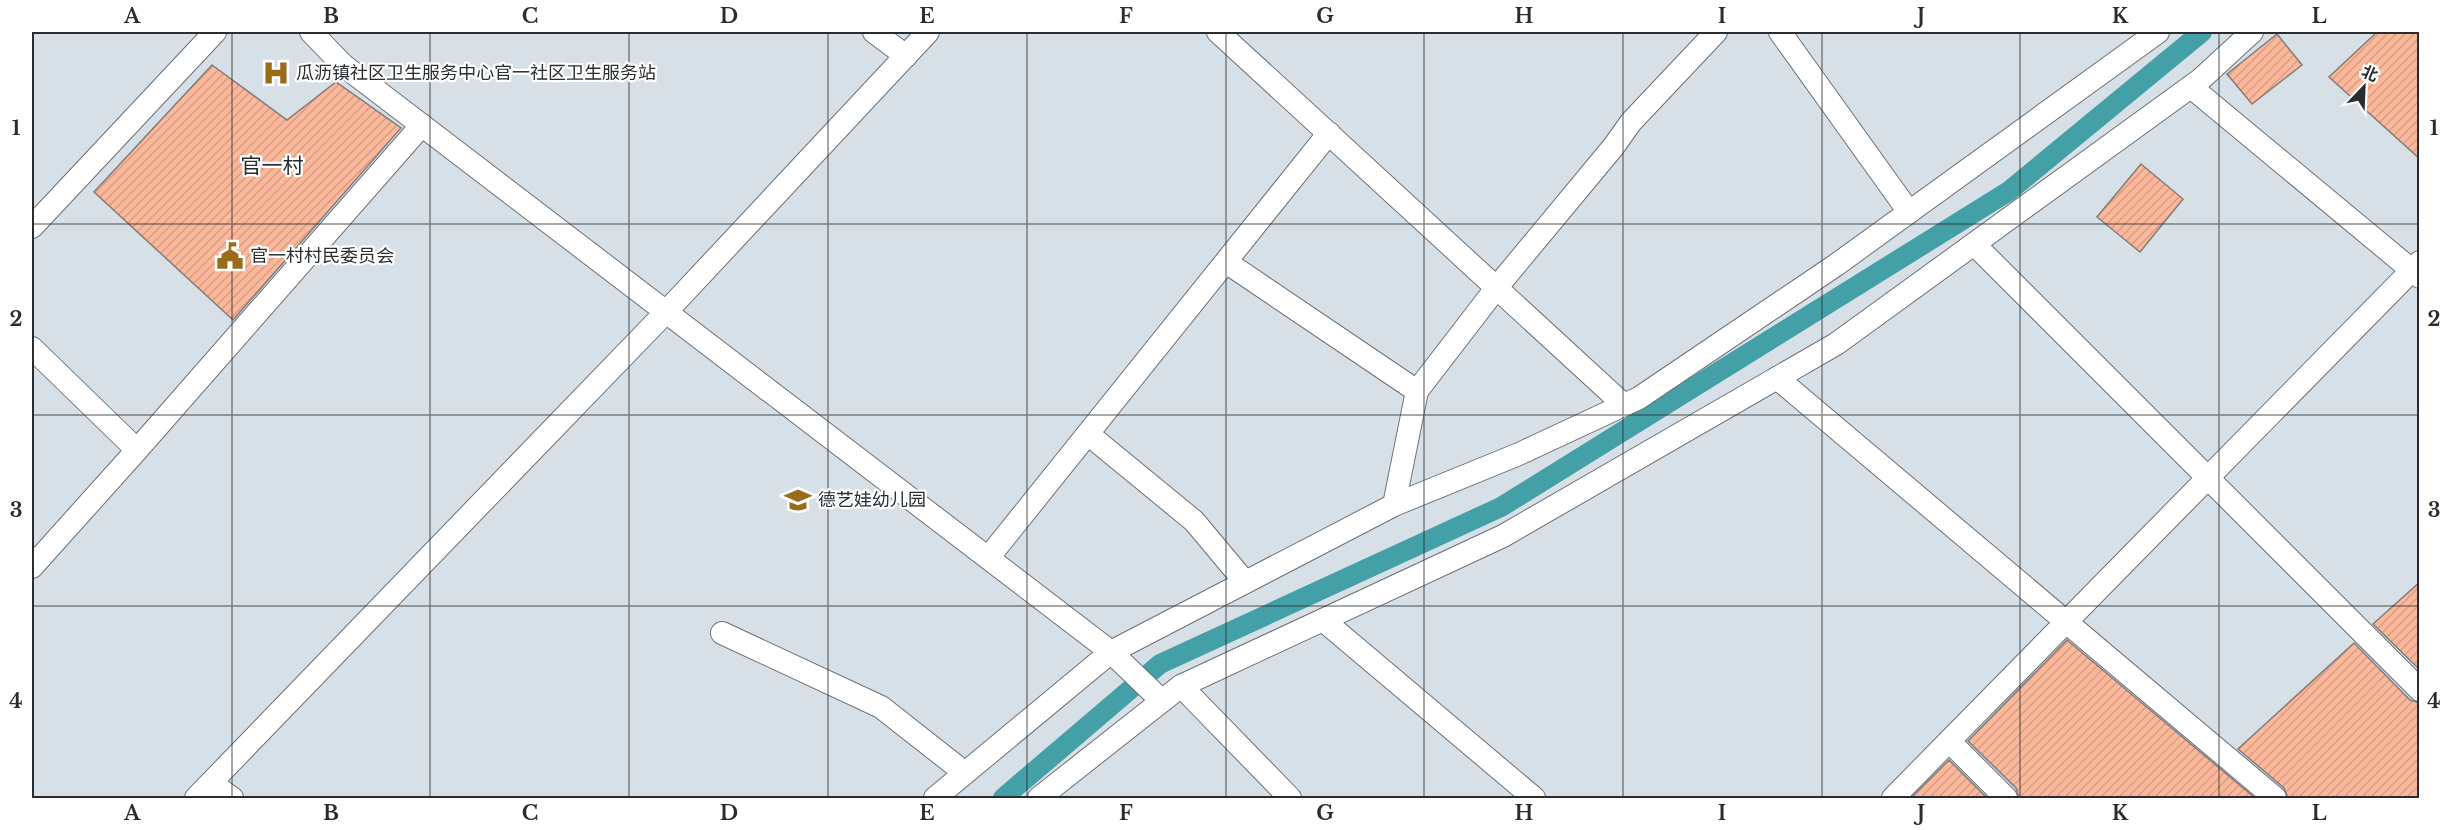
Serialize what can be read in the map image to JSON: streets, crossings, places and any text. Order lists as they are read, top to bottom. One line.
{"districts":["官一村"],"places":{"hospital":["瓜沥镇社区卫生服务中心官一社区卫生服务站"],"public building":["官一村村民委员会"],"school or university":["德艺娃幼儿园"]},"north":"top right","grid":{"columns":["A","B","C","D","E","F","G","H","I","J","K","L"],"rows":["1","2","3","4"]}}
